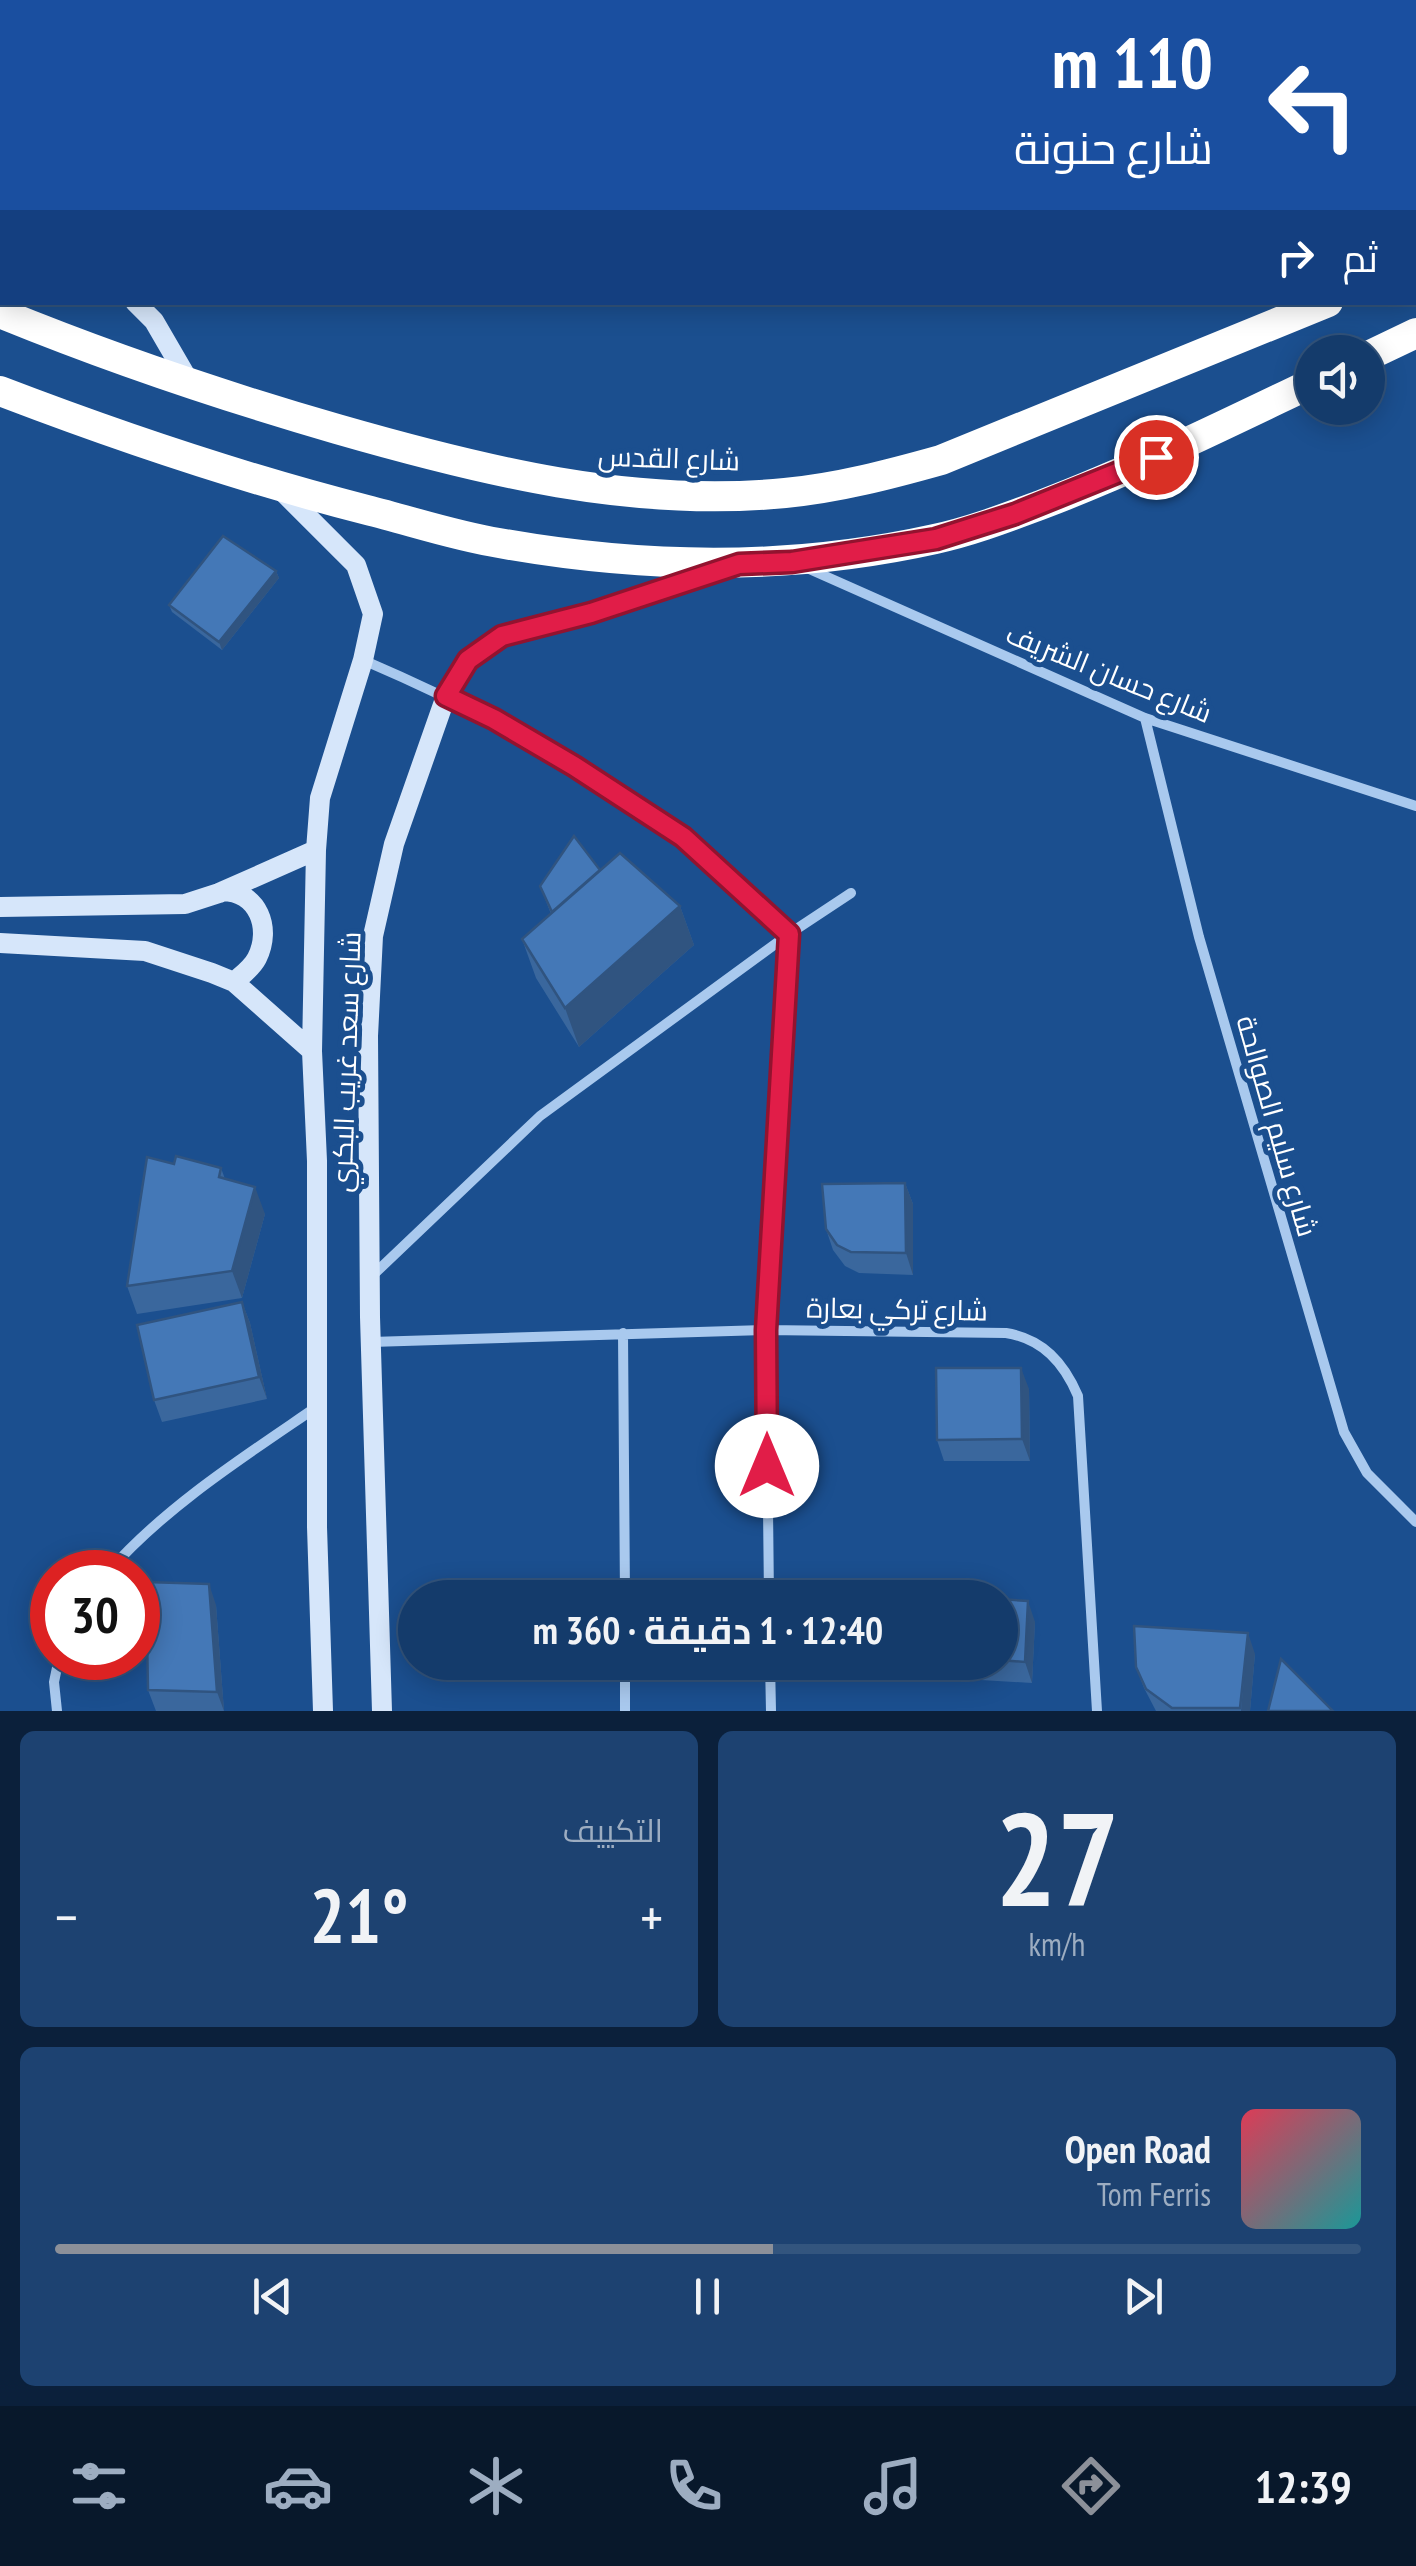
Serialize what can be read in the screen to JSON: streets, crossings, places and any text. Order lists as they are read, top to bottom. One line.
{"streets":{"highway":["شارع القدس"],"street":["شارع حسان الشريف","شارع سعد غريب البكري","شارع سليم الصوالحة","شارع تركي بعارة"]},"crossings":[["شارع حسان الشريف","شارع سليم الصوالحة"],["شارع سعد غريب البكري","شارع تركي بعارة"]],"page":{"turn":["110 m","شارع حنونة"],"then":"ثم","limit":"30","trip":"12:40 · 1 دقيقة · 360 m","tile":[["27","km/h"],"التكييف"],"heat":["−","21°","+"],"song":["Open Road","Tom Ferris"],"tabs":"12:39"}}
